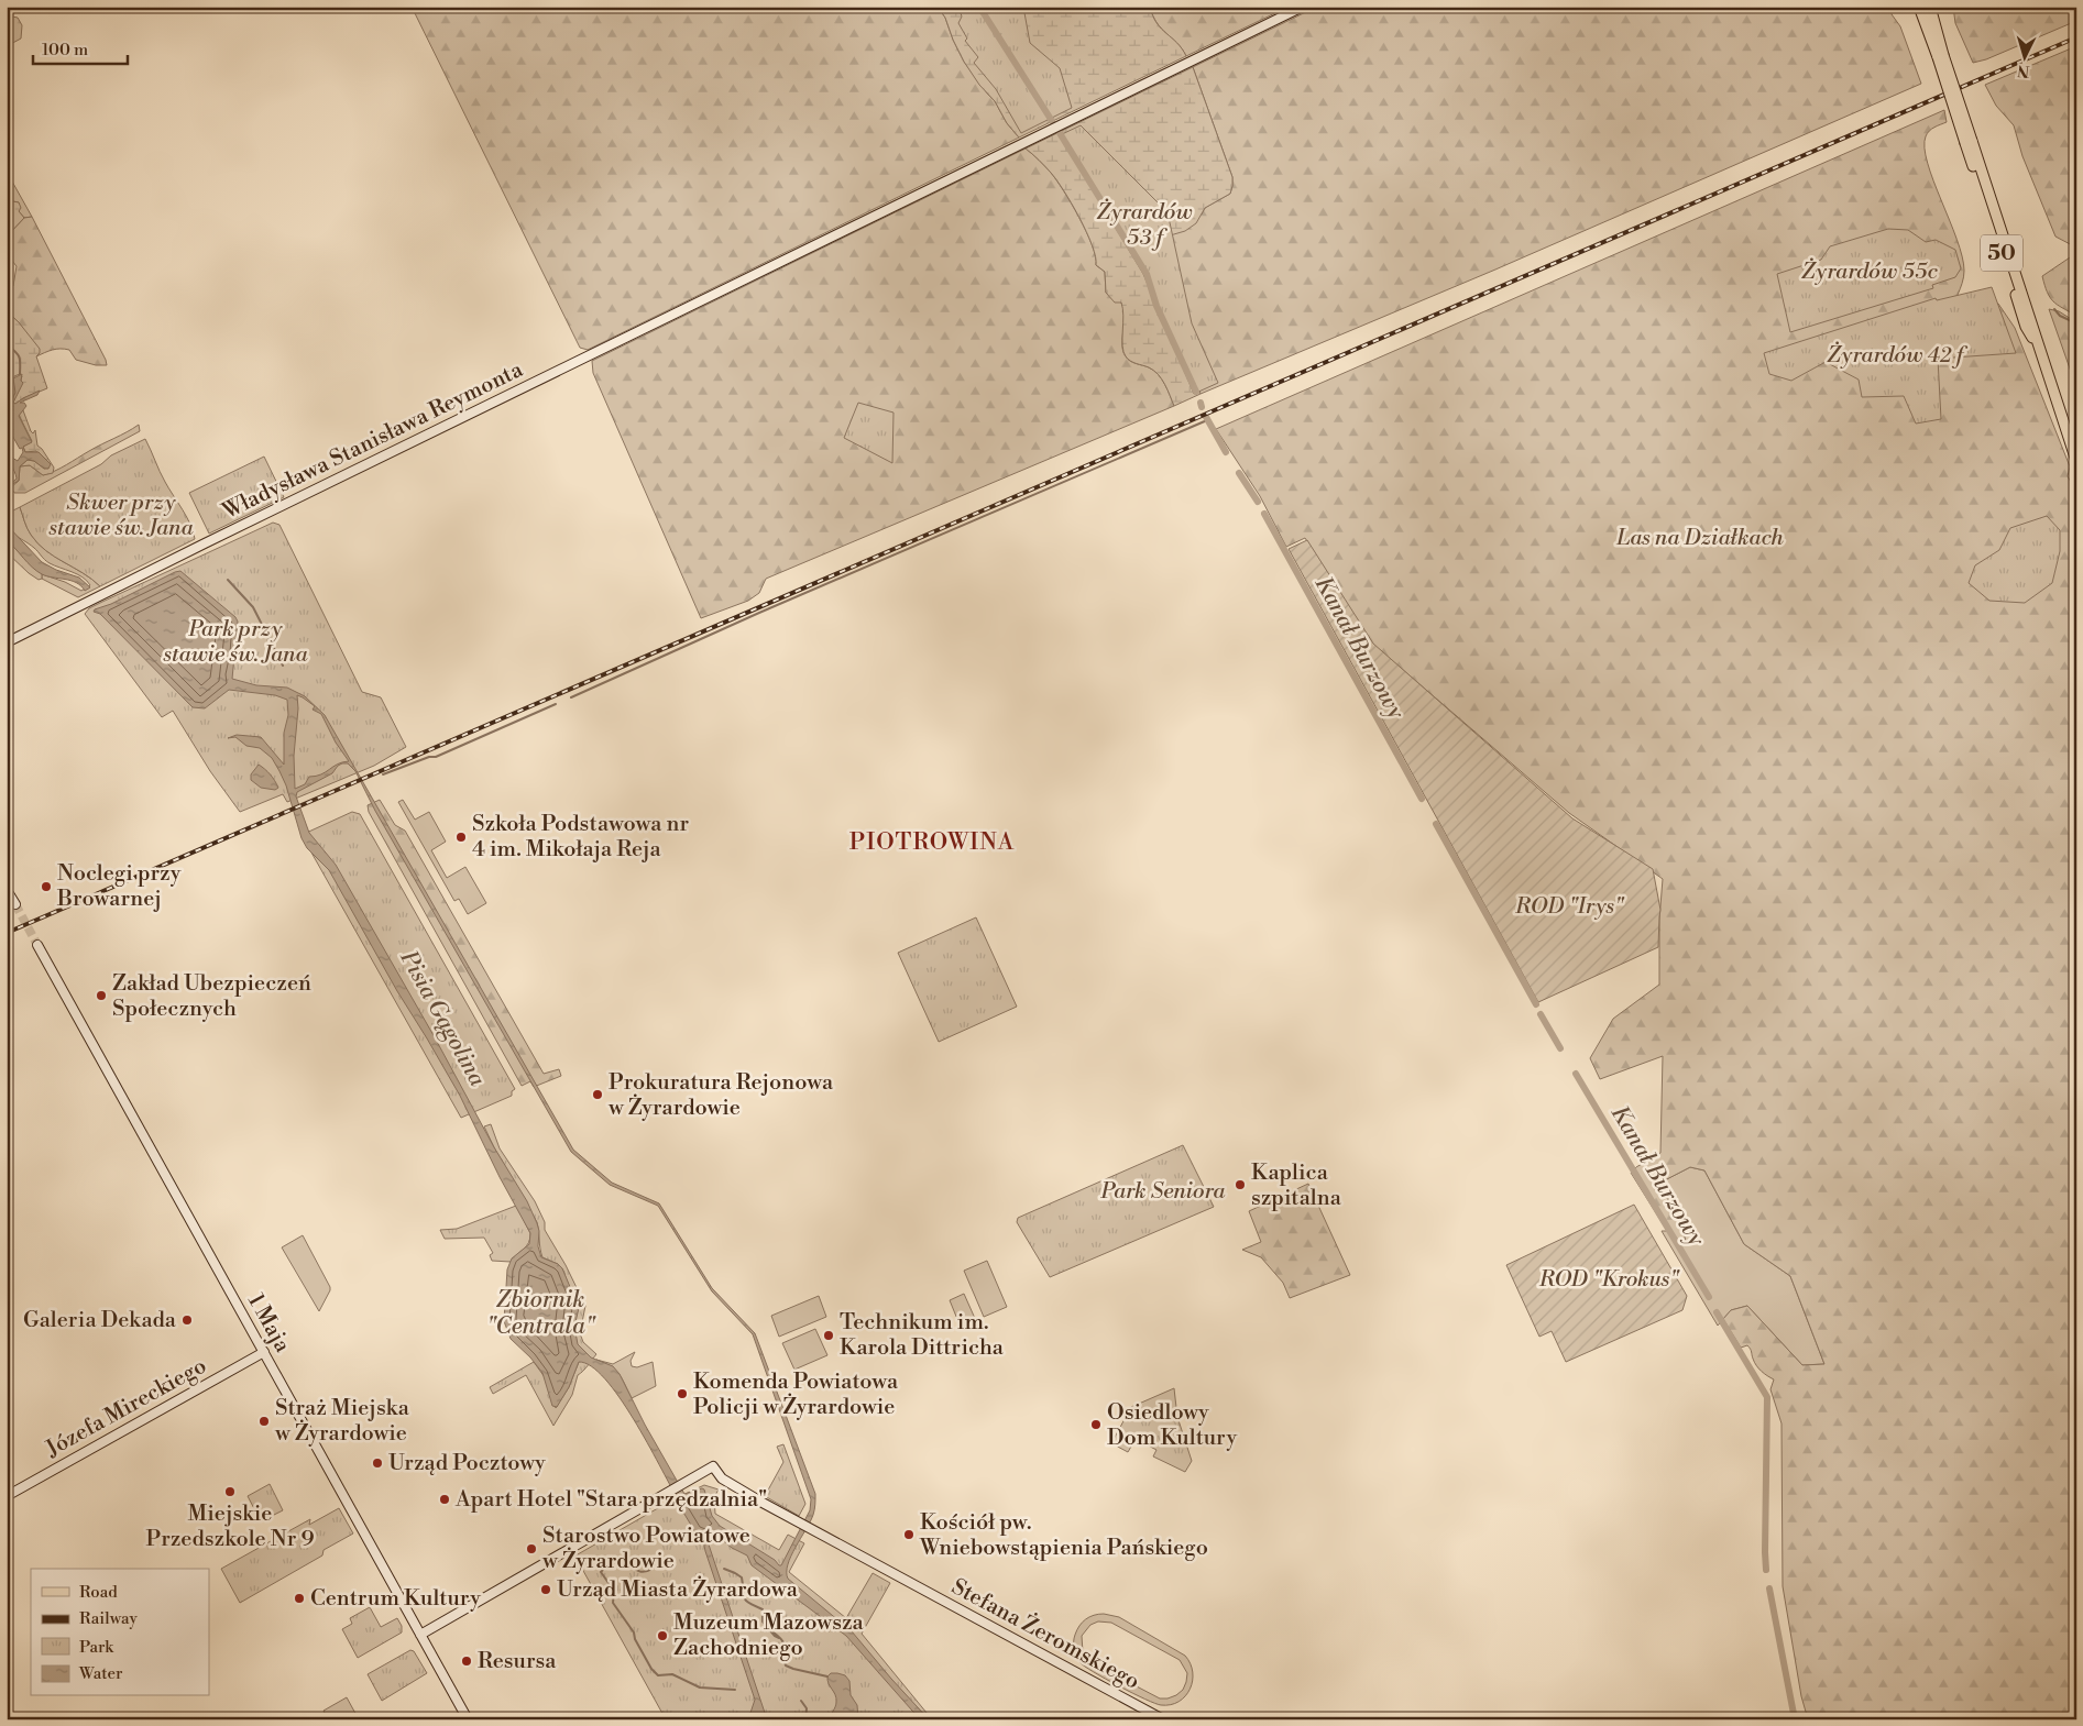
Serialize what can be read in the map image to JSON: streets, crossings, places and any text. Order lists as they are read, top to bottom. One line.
{"streets":{"main road":["50"],"street":["Władysława Stanisława Reymonta","1 Maja","Józefa Mireckiego","Stefana Żeromskiego"]},"crossings":[["1 Maja","Józefa Mireckiego"],["1 Maja","Stefana Żeromskiego"]],"districts":["PIOTROWINA"],"water":["Kanał Burzowy","Pisia Gągolina","Zbiornik \"Centrala\""],"parks":["Żyrardów 53 f","Żyrardów 55c","Żyrardów 42 f","Skwer przy stawie św. Jana","Las na Działkach","Park przy stawie św. Jana","ROD \"Irys\"","Park Seniora","ROD \"Krokus\""],"places":["Szkoła Podstawowa nr 4 im. Mikołaja Reja","Noclegi przy Browarnej","Zakład Ubezpieczeń Społecznych","Prokuratura Rejonowa w Żyrardowie","Kaplica szpitalna","Galeria Dekada","Technikum im. Karola Dittricha","Komenda Powiatowa Policji w Żyrardowie","Straż Miejska w Żyrardowie","Osiedlowy Dom Kultury","Urząd Pocztowy","Miejskie Przedszkole Nr 9","Apart Hotel \"Stara przędzalnia\"","Kościół pw. Wniebowstąpienia Pańskiego","Starostwo Powiatowe w Żyrardowie","Urząd Miasta Żyrardowa","Centrum Kultury","Muzeum Mazowsza Zachodniego","Resursa"],"legend":["Road","Railway","Park","Water"],"scale_bar":"100 m","north":"bottom"}
